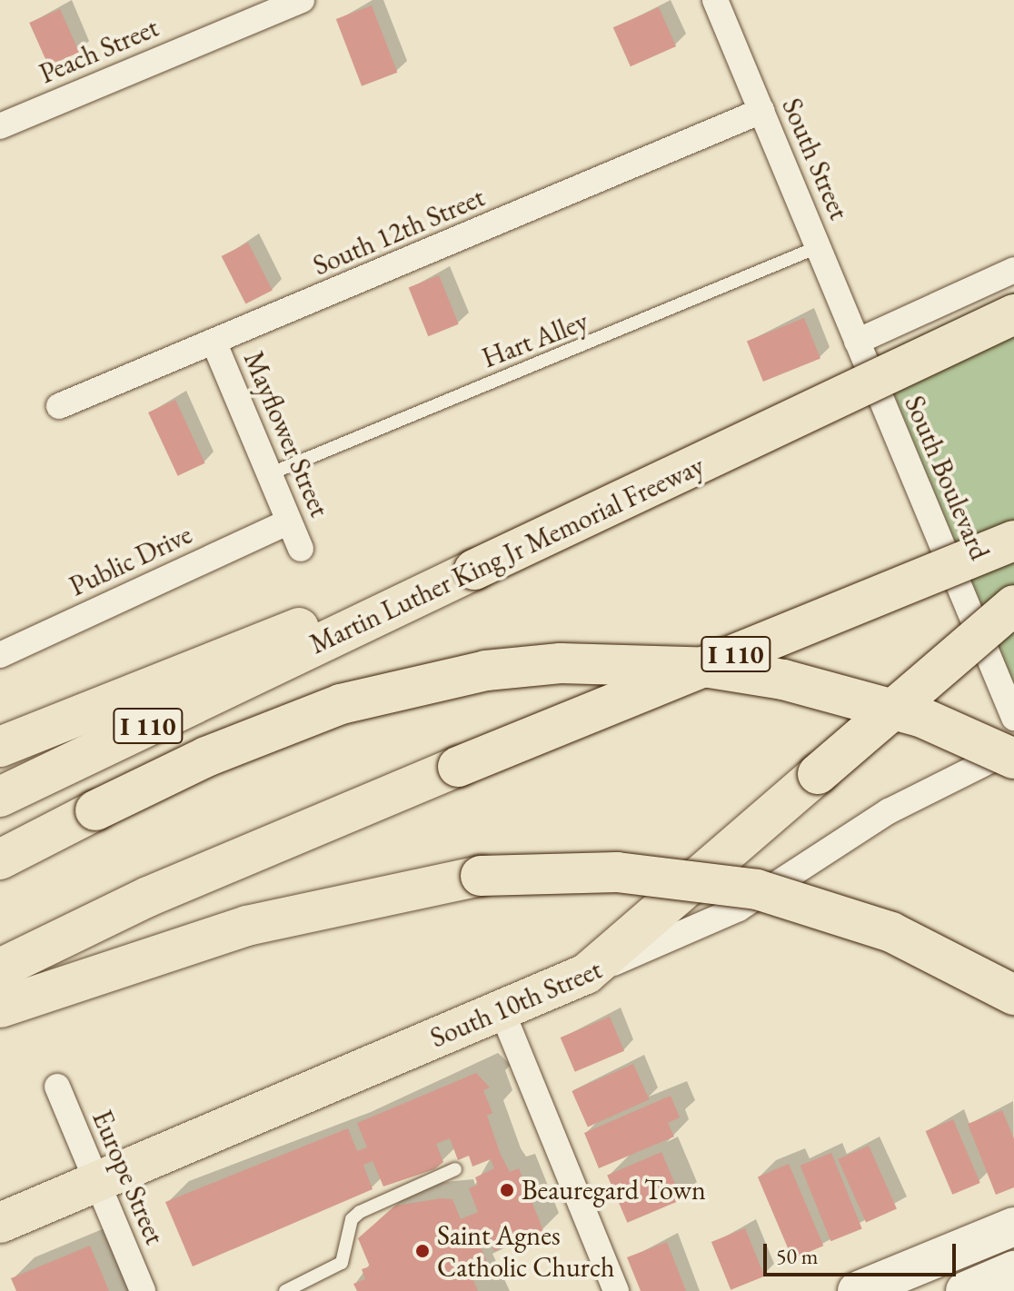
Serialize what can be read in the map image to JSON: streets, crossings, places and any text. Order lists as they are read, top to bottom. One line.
{"streets":{"main road":["Martin Luther King Jr Memorial Freeway","I 110","South 10th Street"],"street":["Peach Street","South Street","South 12th Street","Mayflower Street","South Boulevard","Public Drive","Europe Street"],"lane":["Hart Alley"]},"crossings":[["South Street","South 12th Street"],["South Street","Hart Alley"],["South Street","South Boulevard"],["South 12th Street","Mayflower Street"],["Hart Alley","Mayflower Street"],["Mayflower Street","Public Drive"],["South 10th Street","Europe Street"]],"places":["Beauregard Town","Saint Agnes Catholic Church"],"scale_bar":"50 m"}
